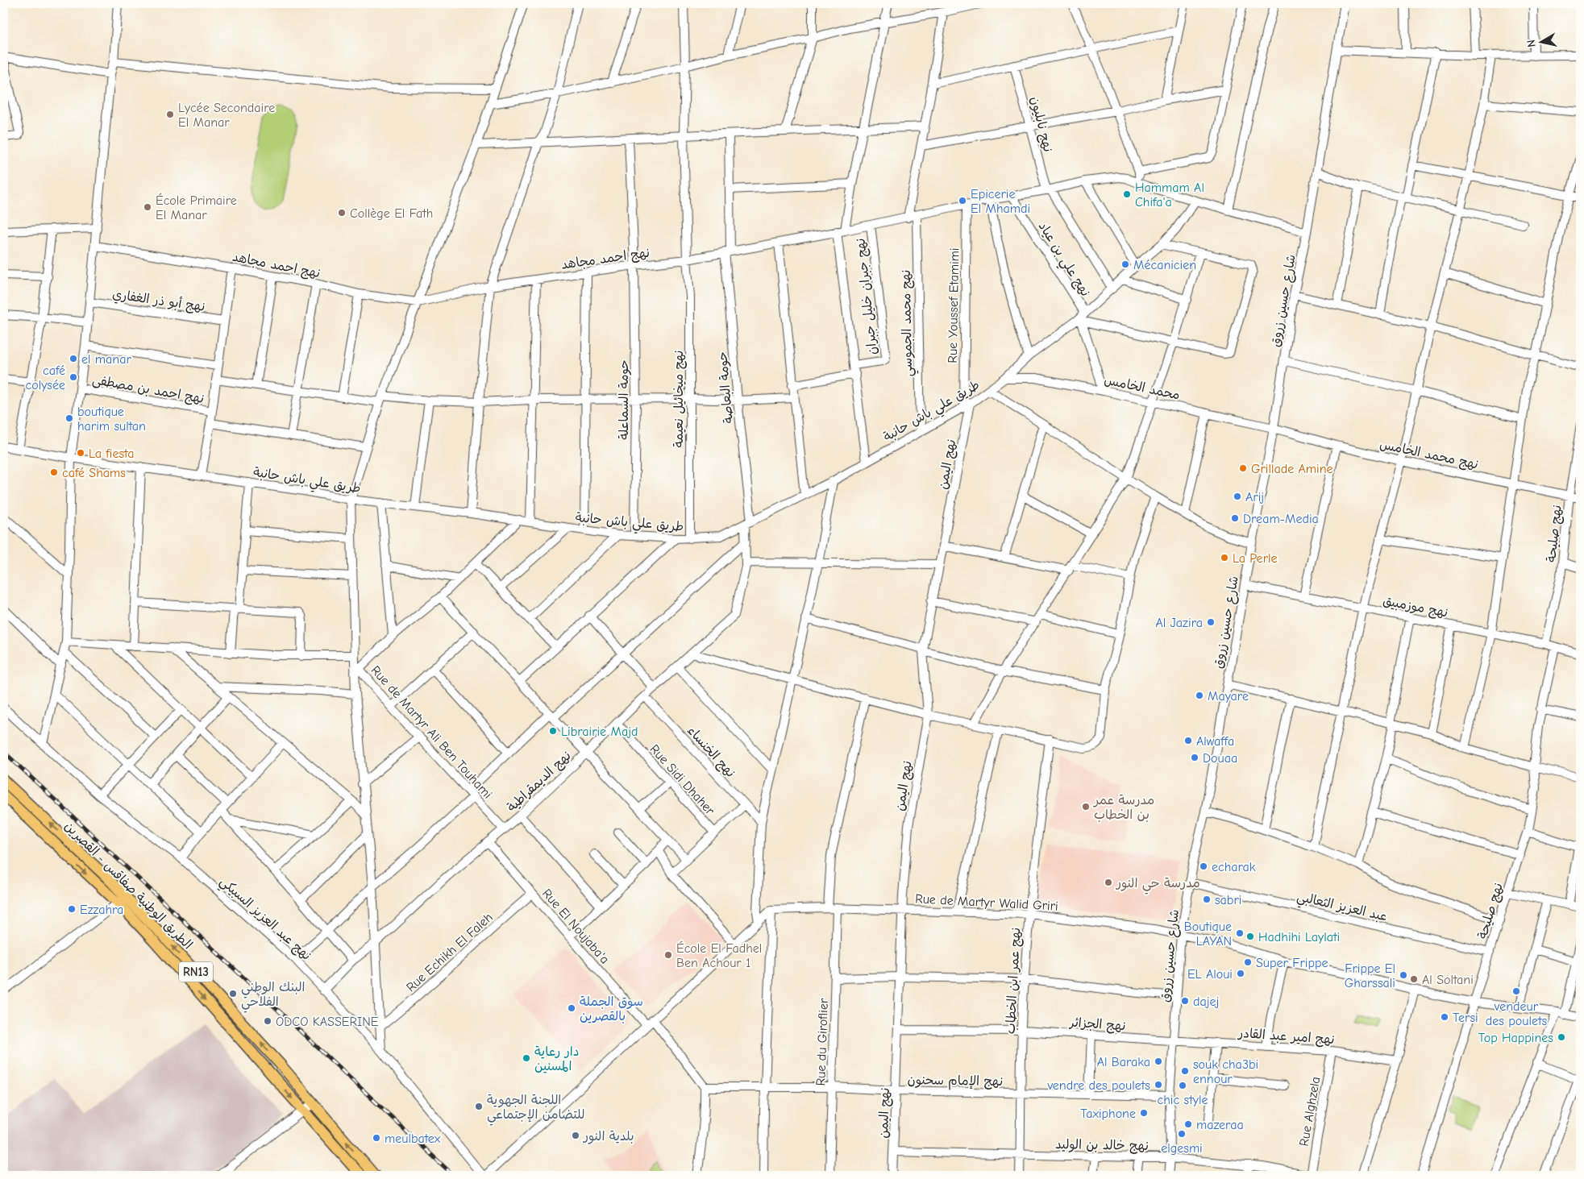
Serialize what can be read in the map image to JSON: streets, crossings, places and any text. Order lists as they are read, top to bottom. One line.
{"streets":{"main road":["الطريق الوطنية صفاقس - القصرين","RN13"],"street":["نهج نابليون","نهج احمد مجاهد","نهج علي بن عياد","نهج جبران خليل جبران","نهج أبو ذر الغفاري","شارع حسين زروق","Rue Youssef Etamimi","نهج محمد الجموسي","محمد الخامس","حومة البعاصة","نهج احمد بن مصطفى","نهج ميخائيل نعيمة","حومة السماعلة","طريق علي باش حانبة","نهج محمد الخامس","نهج اليمن","نهج صليحة","نهج موزمبيق","Rue de Martyr Ali Ben Touhami","نهج الخنساء","Rue Sidi Dhaher","نهج الديمقراطية","Rue de Martyr Walid Griri","عبد العزيز الثعالبي","نهج عبد العزيز السبيكي","Rue El Noujaba'a","Rue Echikh El Faleh","نهج عمر ابن الخطاب","نهج الجزائر","نهج امير عبد القادر","Rue du Giroflier","نهج الإمام سحنون","Rue Alghzela","نهج خالد بن الوليد"]},"crossings":[["نهج نابليون","نهج احمد مجاهد"],["نهج نابليون","طريق علي باش حانبة"],["نهج احمد مجاهد","نهج علي بن عياد"],["نهج احمد مجاهد","نهج جبران خليل جبران"],["نهج احمد مجاهد","شارع حسين زروق"],["نهج احمد مجاهد","Rue Youssef Etamimi"],["نهج احمد مجاهد","نهج محمد الجموسي"],["نهج احمد مجاهد","حومة البعاصة"],["نهج احمد مجاهد","نهج ميخائيل نعيمة"],["نهج احمد مجاهد","حومة السماعلة"],["نهج احمد مجاهد","طريق علي باش حانبة"],["نهج علي بن عياد","طريق علي باش حانبة"],["شارع حسين زروق","محمد الخامس"],["شارع حسين زروق","نهج محمد الخامس"],["شارع حسين زروق","نهج موزمبيق"],["شارع حسين زروق","Rue de Martyr Walid Griri"],["شارع حسين زروق","عبد العزيز الثعالبي"],["شارع حسين زروق","نهج الجزائر"],["شارع حسين زروق","نهج امير عبد القادر"],["شارع حسين زروق","نهج الإمام سحنون"],["شارع حسين زروق","نهج خالد بن الوليد"],["Rue Youssef Etamimi","طريق علي باش حانبة"],["Rue Youssef Etamimi","نهج اليمن"],["نهج محمد الجموسي","طريق علي باش حانبة"],["محمد الخامس","طريق علي باش حانبة"],["محمد الخامس","نهج محمد الخامس"],["حومة البعاصة","طريق علي باش حانبة"],["حومة البعاصة","نهج الديمقراطية"],["نهج ميخائيل نعيمة","طريق علي باش حانبة"],["حومة السماعلة","طريق علي باش حانبة"],["طريق علي باش حانبة","نهج اليمن"],["طريق علي باش حانبة","نهج الديمقراطية"],["نهج محمد الخامس","نهج صليحة"],["نهج اليمن","Rue de Martyr Walid Griri"],["نهج اليمن","نهج الجزائر"],["نهج اليمن","نهج الإمام سحنون"],["نهج اليمن","نهج خالد بن الوليد"],["نهج صليحة","نهج موزمبيق"],["نهج صليحة","Rue de Martyr Walid Griri"],["نهج صليحة","عبد العزيز الثعالبي"],["Rue de Martyr Ali Ben Touhami","نهج الديمقراطية"],["نهج الخنساء","نهج الديمقراطية"],["Rue Sidi Dhaher","نهج الديمقراطية"],["نهج الديمقراطية","نهج عبد العزيز السبيكي"],["نهج الديمقراطية","Rue El Noujaba'a"],["Rue de Martyr Walid Griri","نهج عمر ابن الخطاب"],["Rue de Martyr Walid Griri","Rue du Giroflier"],["Rue El Noujaba'a","Rue Echikh El Faleh"],["نهج عمر ابن الخطاب","نهج الجزائر"],["نهج عمر ابن الخطاب","نهج الإمام سحنون"],["نهج عمر ابن الخطاب","نهج خالد بن الوليد"],["نهج الجزائر","نهج امير عبد القادر"],["نهج امير عبد القادر","Rue Alghzela"],["Rue du Giroflier","نهج الإمام سحنون"],["Rue Alghzela","نهج خالد بن الوليد"]],"places":["Lycée Secondaire El Manar","Hammam Al Chifa'a","Epicerie El Mhamdi","École Primaire El Manar","Collège El Fath","Mécanicien","el manar","café colysée","boutique harim sultan","La fiesta","Grillade Amine","café Shams","Arij","Dream-Media","La Perle","Al Jazira","Mayare","Librairie Majd","Alwaffa","Douaa","مدرسة عمر بن الخطاب","echarak","مدرسة حي النور","sabri","Ezzahra","Boutique LAYAN","Hadhihi Laylati","École El Fadhel Ben Achour 1","Super Frippe","EL Aloui","Frippe El Gharssali","Al Soltani","vendeur des poulets","البنك الوطني الفلاحي","dajej","سوق الجملة بالقصرين","Tersi","ODCO KASSERINE","Top Happines","دار رعاية المسنين","Al Baraka","souk cha3bi ennour","vendre des poulets","chic style","اللجنة الجهوية للتضامن الإجتماعي","Taxiphone","mazeraa","elgesmi","بلدية النور","meulbatex"],"north":"left"}
